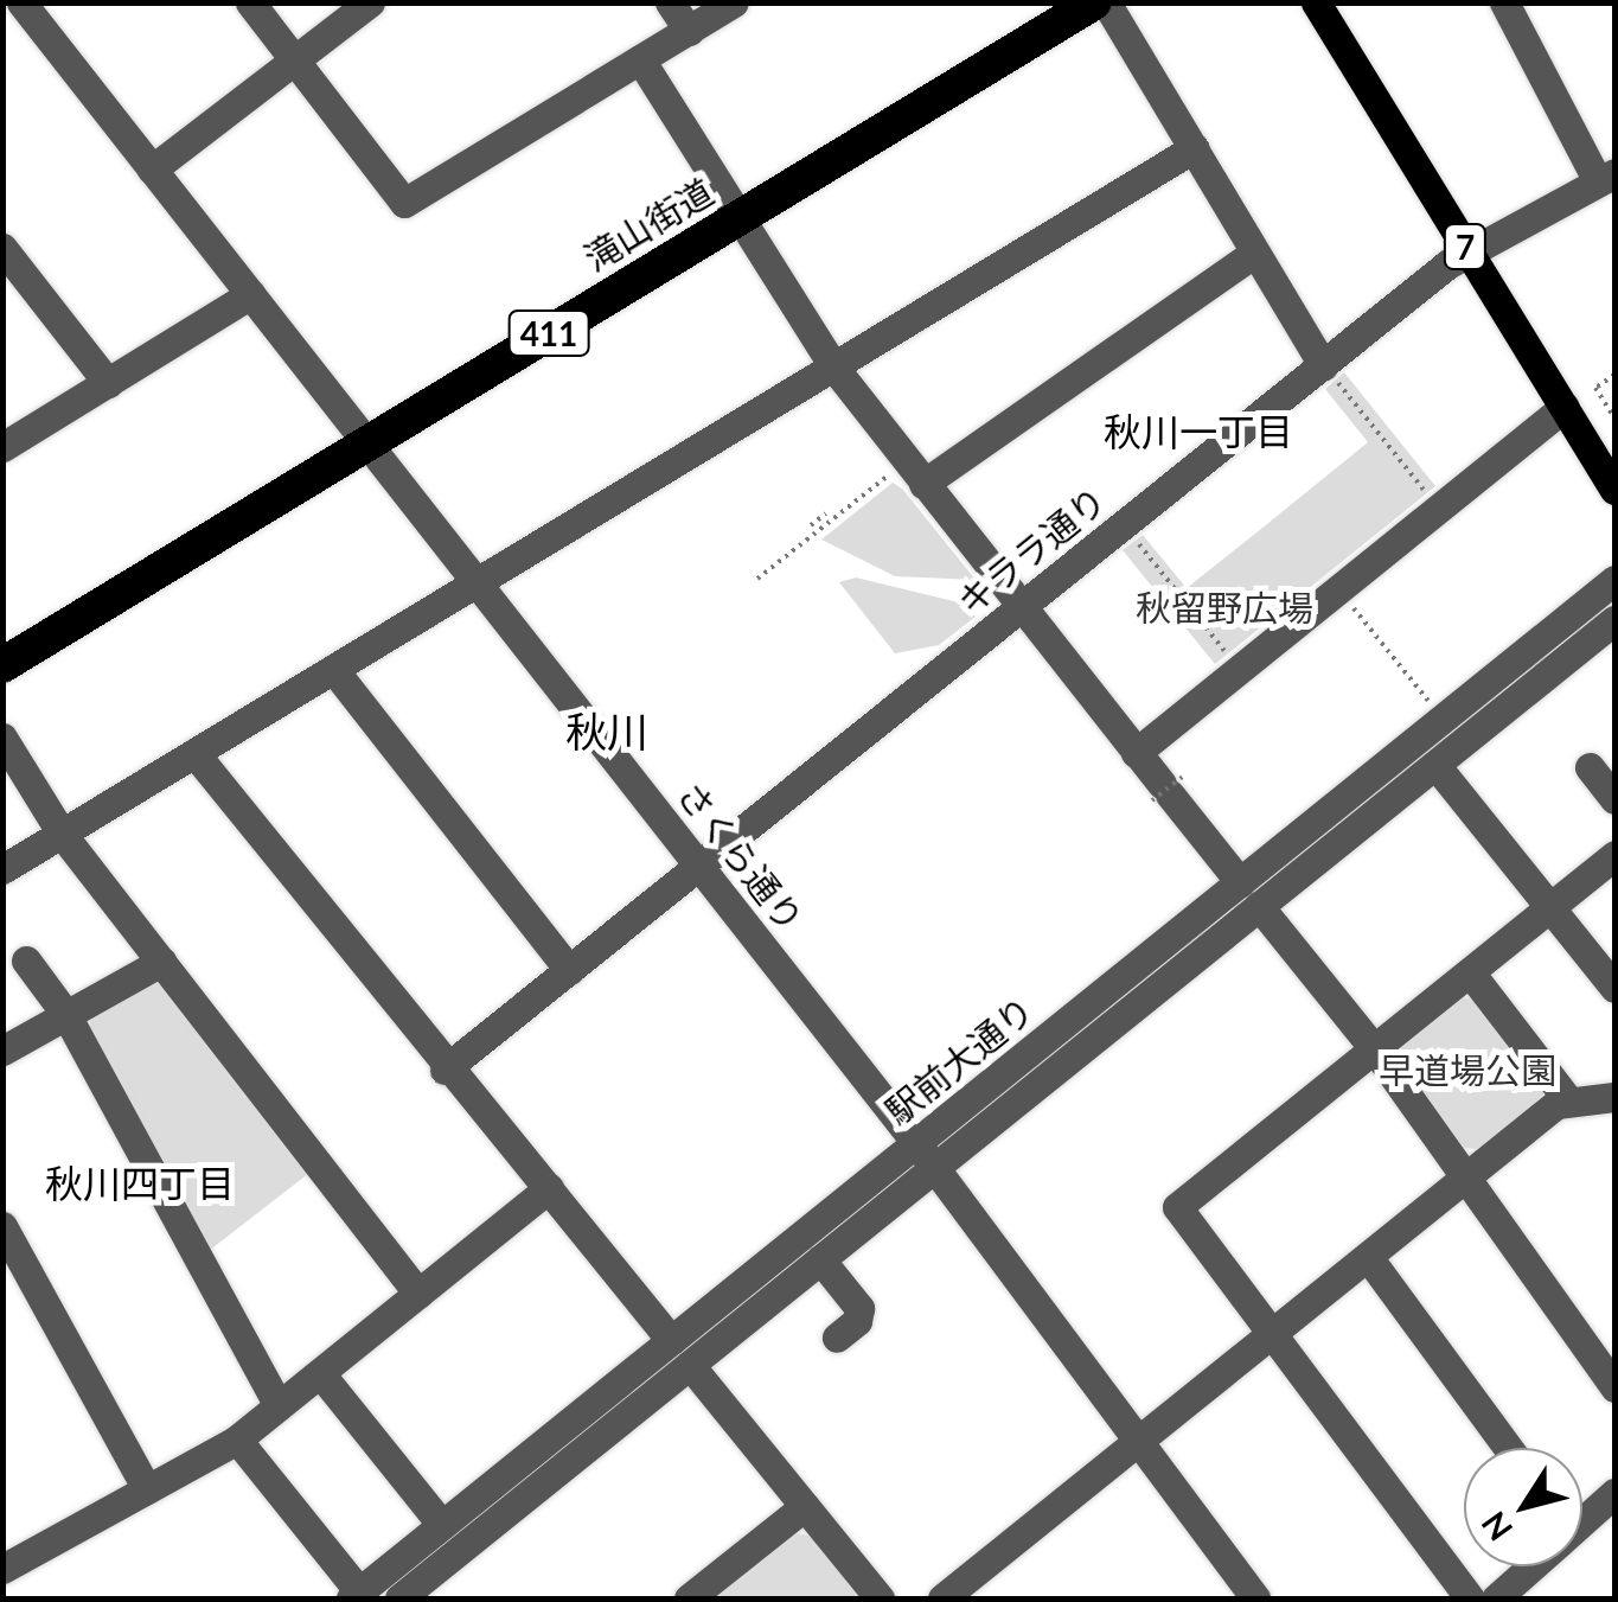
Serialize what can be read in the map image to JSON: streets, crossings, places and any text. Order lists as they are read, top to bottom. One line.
{"streets":{"highway":["滝山街道","411"],"main road":["7"],"street":["キララ通り","さくら通り","駅前大通り"]},"crossings":[["滝山街道","さくら通り"],["7","キララ通り"],["キララ通り","さくら通り"],["さくら通り","駅前大通り"]],"districts":["秋川一丁目","秋川","秋川四丁目"],"parks":["秋留野広場","早道場公園"],"north":"bottom left"}
